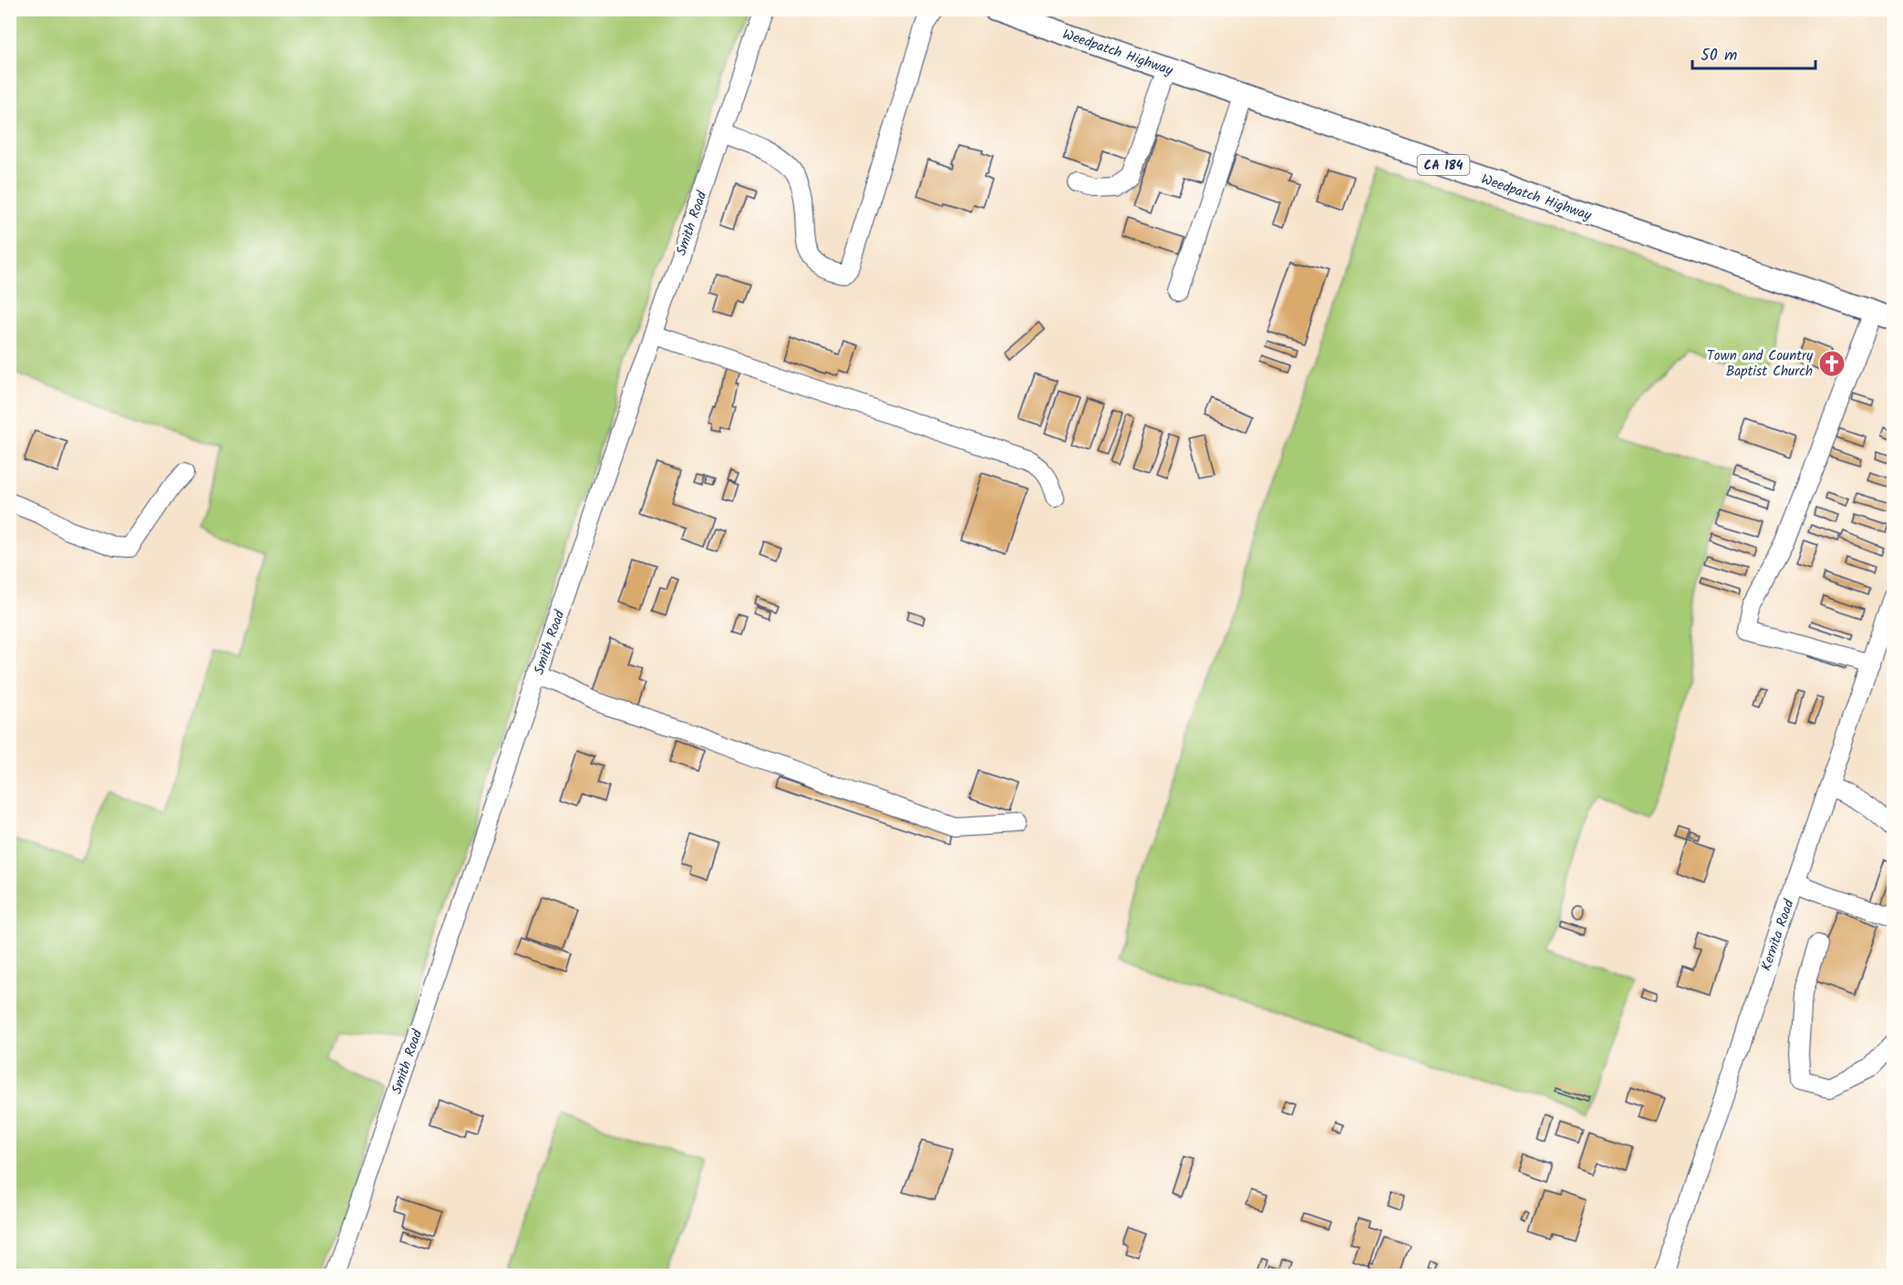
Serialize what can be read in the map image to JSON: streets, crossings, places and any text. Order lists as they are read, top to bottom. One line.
{"streets":{"main road":["Weedpatch Highway","CA 184"],"street":["Smith Road","Kernita Road"]},"places":{"church":["Town and Country Baptist Church"]},"scale_bar":"50 m"}
